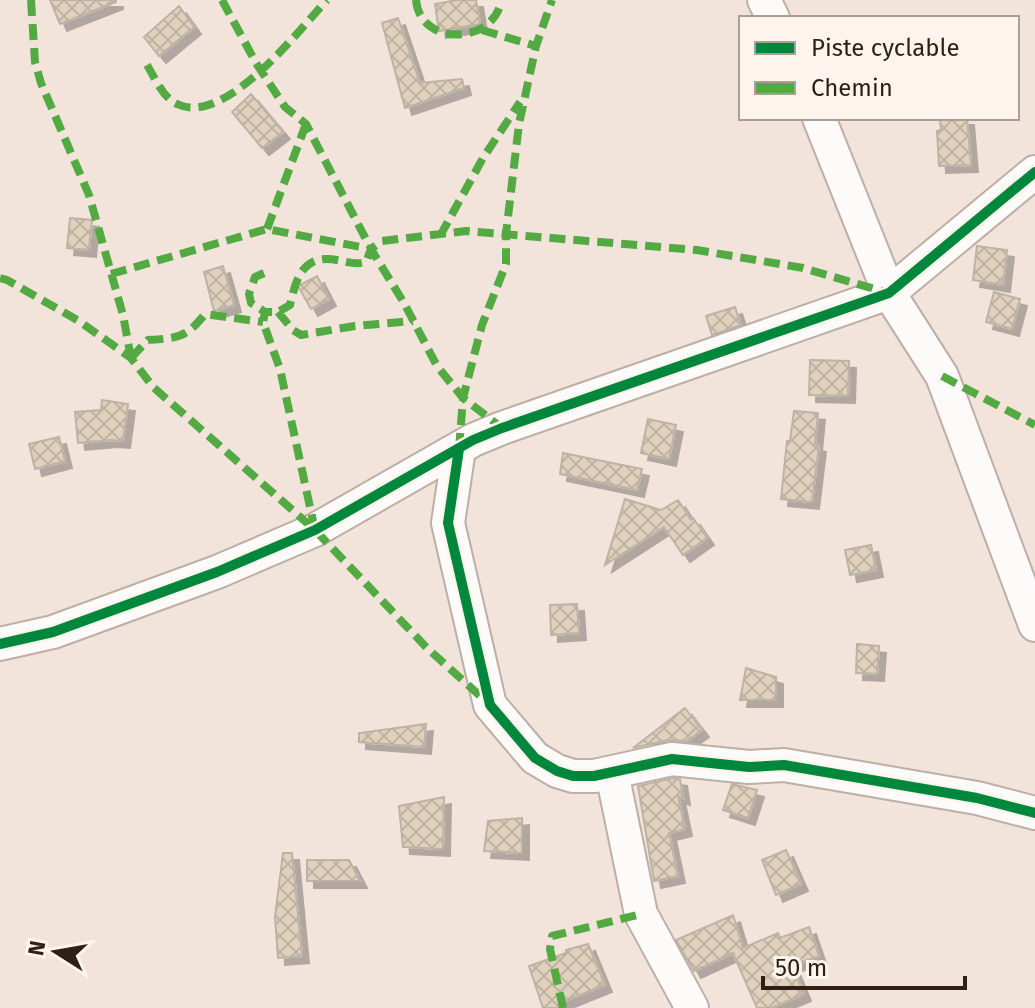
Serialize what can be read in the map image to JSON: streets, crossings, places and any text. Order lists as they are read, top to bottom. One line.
{"legend":["Piste cyclable","Chemin"],"scale_bar":"50 m","north":"left"}
